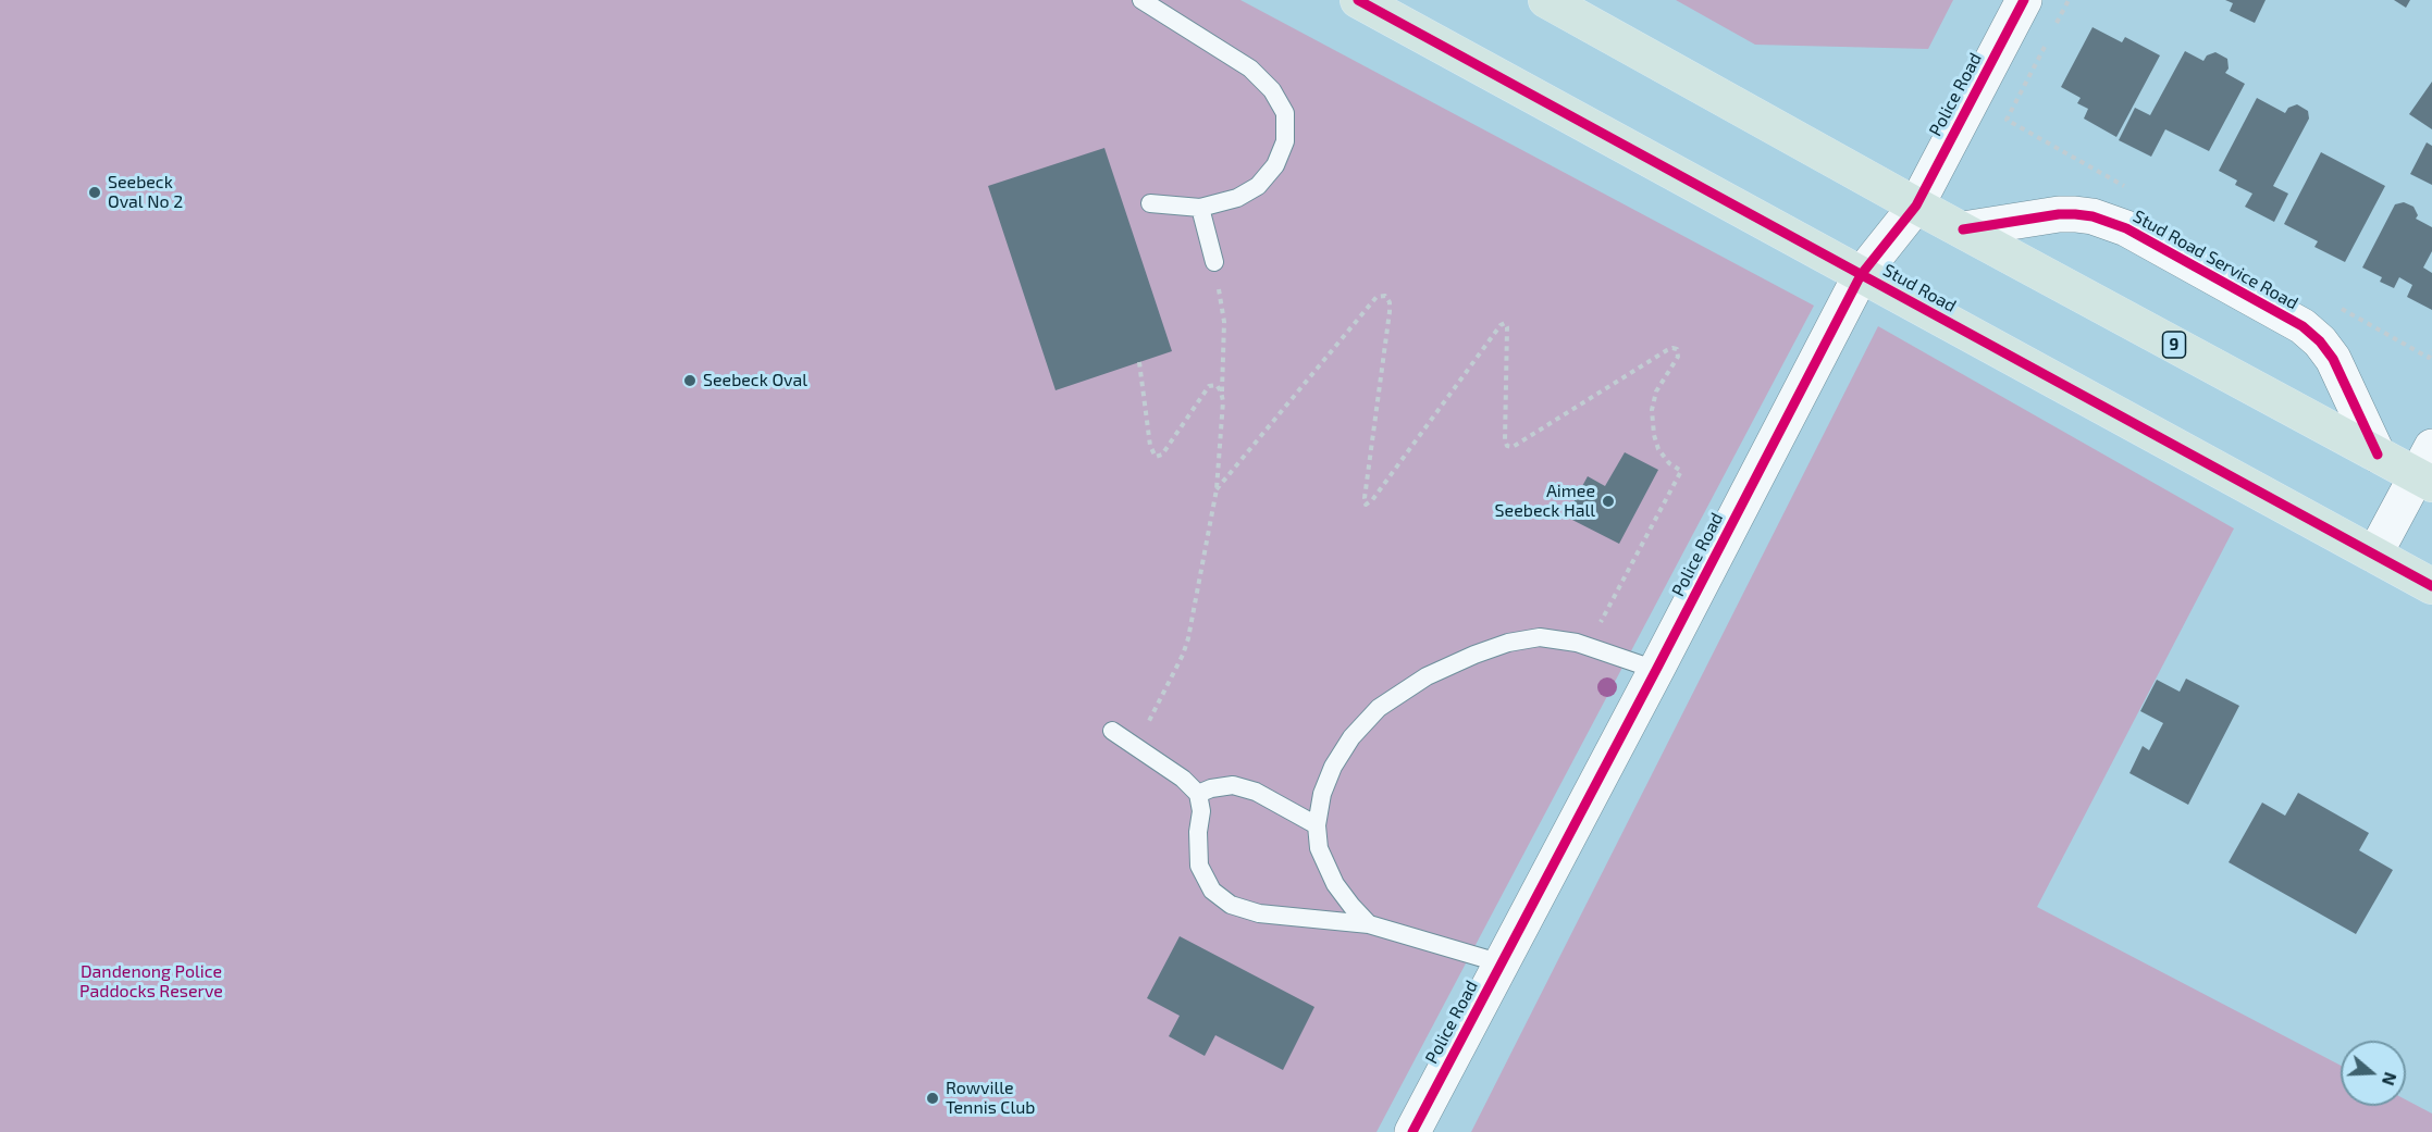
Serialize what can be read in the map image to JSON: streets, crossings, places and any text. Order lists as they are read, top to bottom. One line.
{"streets":{"highway":["Stud Road","9"],"street":["Police Road","Stud Road Service Road"]},"crossings":[["Police Road","Stud Road"],["Police Road","9"],["Stud Road Service Road","9"]],"parks":["Dandenong Police Paddocks Reserve"],"places":["Seebeck Oval No 2","Seebeck Oval","Aimee Seebeck Hall","Rowville Tennis Club"],"north":"right"}
